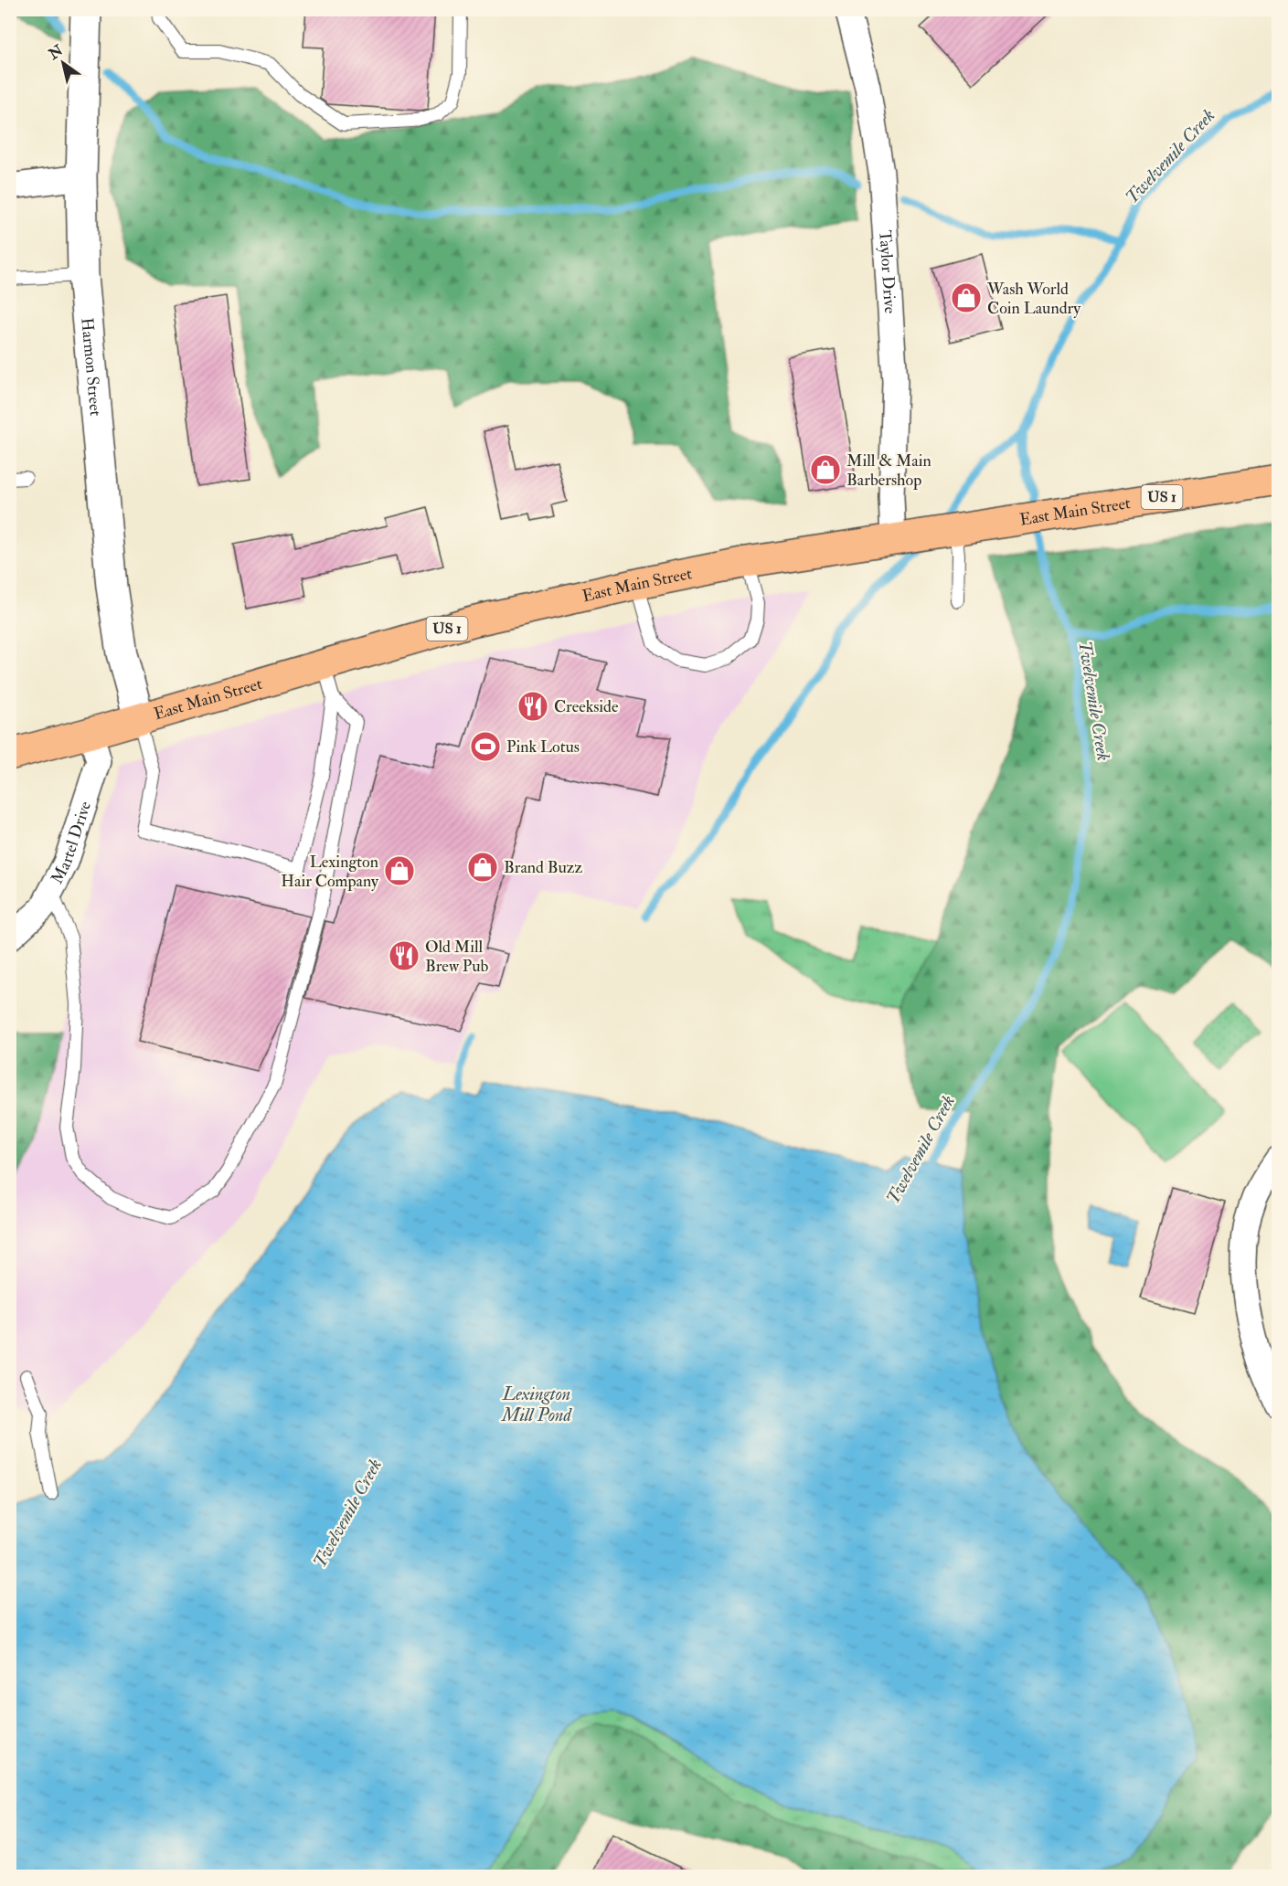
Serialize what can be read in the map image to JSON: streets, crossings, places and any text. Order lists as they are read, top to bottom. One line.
{"streets":{"main road":["US 1","East Main Street"],"street":["Taylor Drive","Harmon Street","Martel Drive"]},"crossings":[["Taylor Drive","East Main Street"],["Harmon Street","East Main Street"],["East Main Street","Martel Drive"]],"water":["Twelvemile Creek","Lexington Mill Pond"],"places":{"shop":["Wash World Coin Laundry","Mill & Main Barbershop","Brand Buzz","Lexington Hair Company"],"restaurant":["Creekside","Old Mill Brew Pub"],"sports":["Pink Lotus"]},"north":"top left"}
